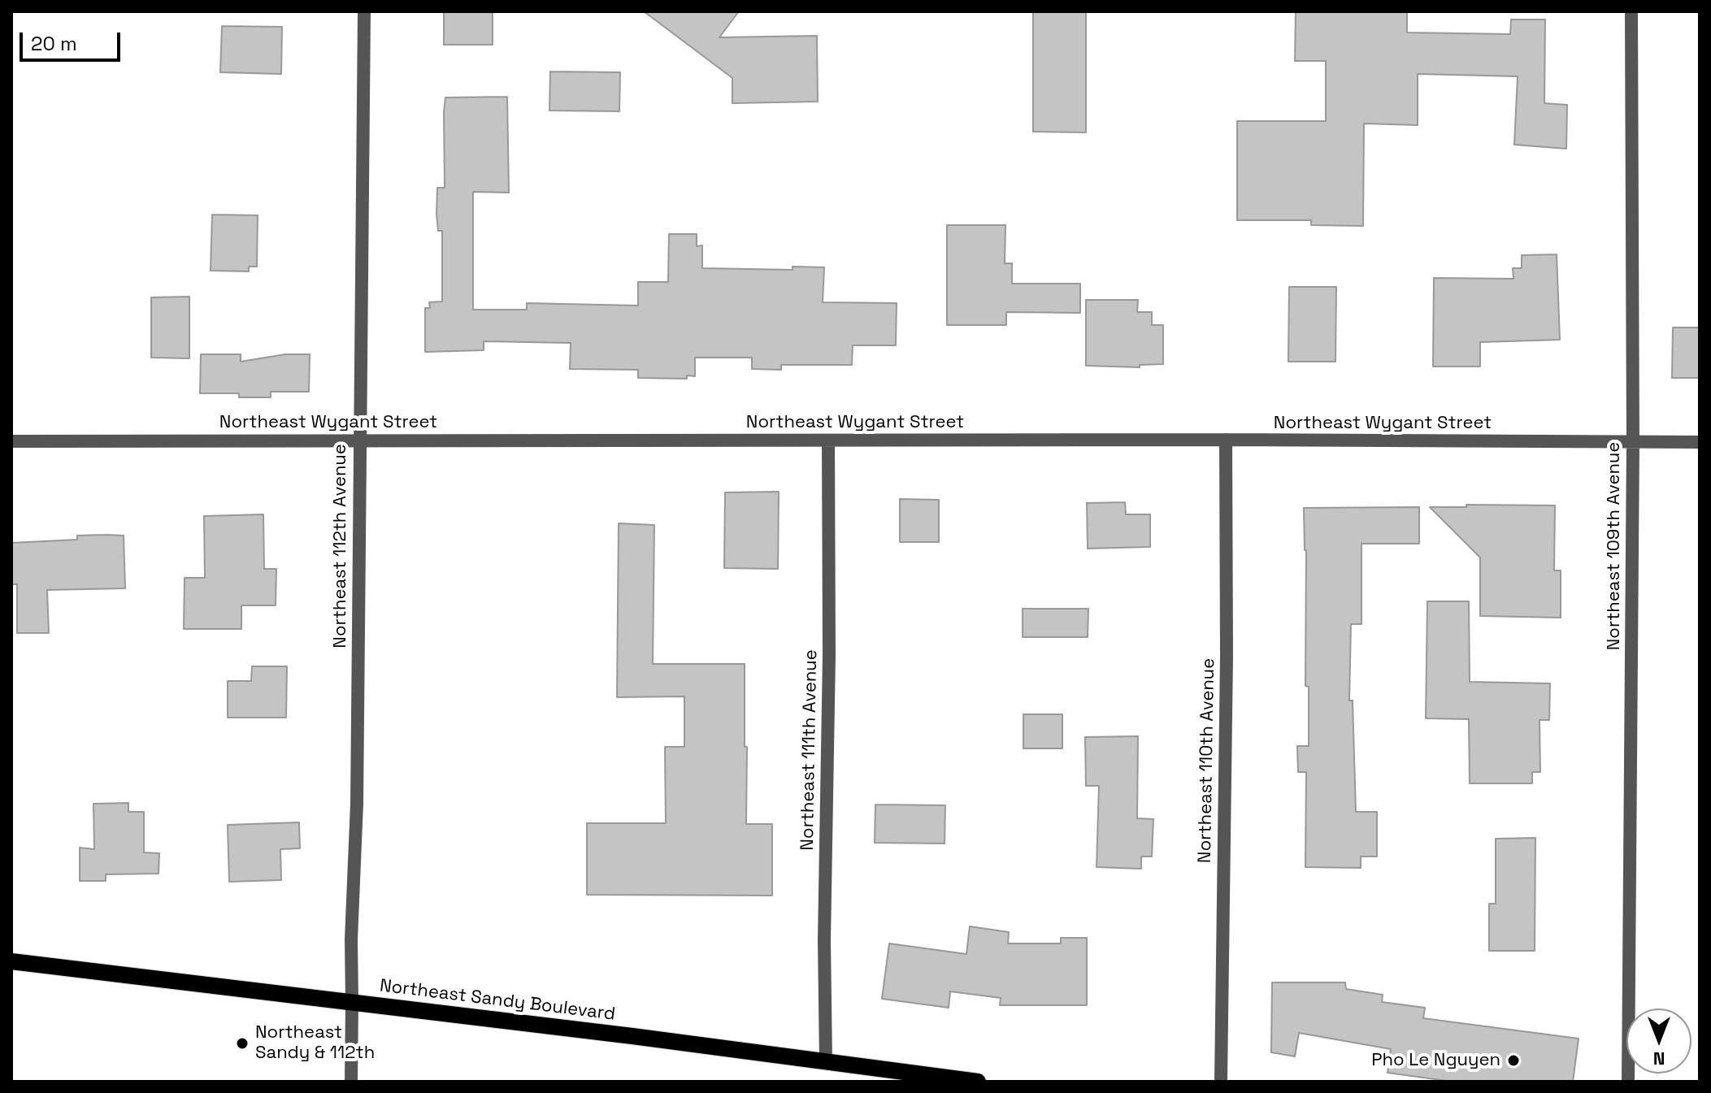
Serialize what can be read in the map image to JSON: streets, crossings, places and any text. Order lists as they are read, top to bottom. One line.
{"streets":{"main road":["Northeast Sandy Boulevard"],"street":["Northeast Wygant Street","Northeast 112th Avenue","Northeast 109th Avenue","Northeast 111th Avenue","Northeast 110th Avenue"]},"crossings":[["Northeast Wygant Street","Northeast 112th Avenue"],["Northeast Wygant Street","Northeast 109th Avenue"],["Northeast Wygant Street","Northeast 111th Avenue"],["Northeast Wygant Street","Northeast 110th Avenue"],["Northeast 112th Avenue","Northeast Sandy Boulevard"],["Northeast 111th Avenue","Northeast Sandy Boulevard"]],"places":["Northeast Sandy & 112th","Pho Le Nguyen"],"scale_bar":"20 m","north":"bottom"}
